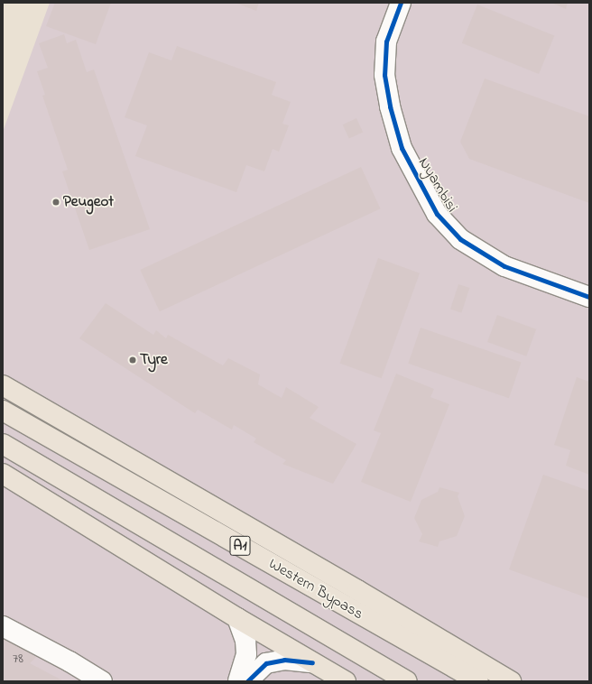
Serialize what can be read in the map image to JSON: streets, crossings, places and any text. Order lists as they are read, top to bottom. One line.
{"streets":{"main road":["A1","Western Bypass"],"street":["Nyambisi"]},"places":["Peugeot","Tyre"],"house_numbers":["78"]}
